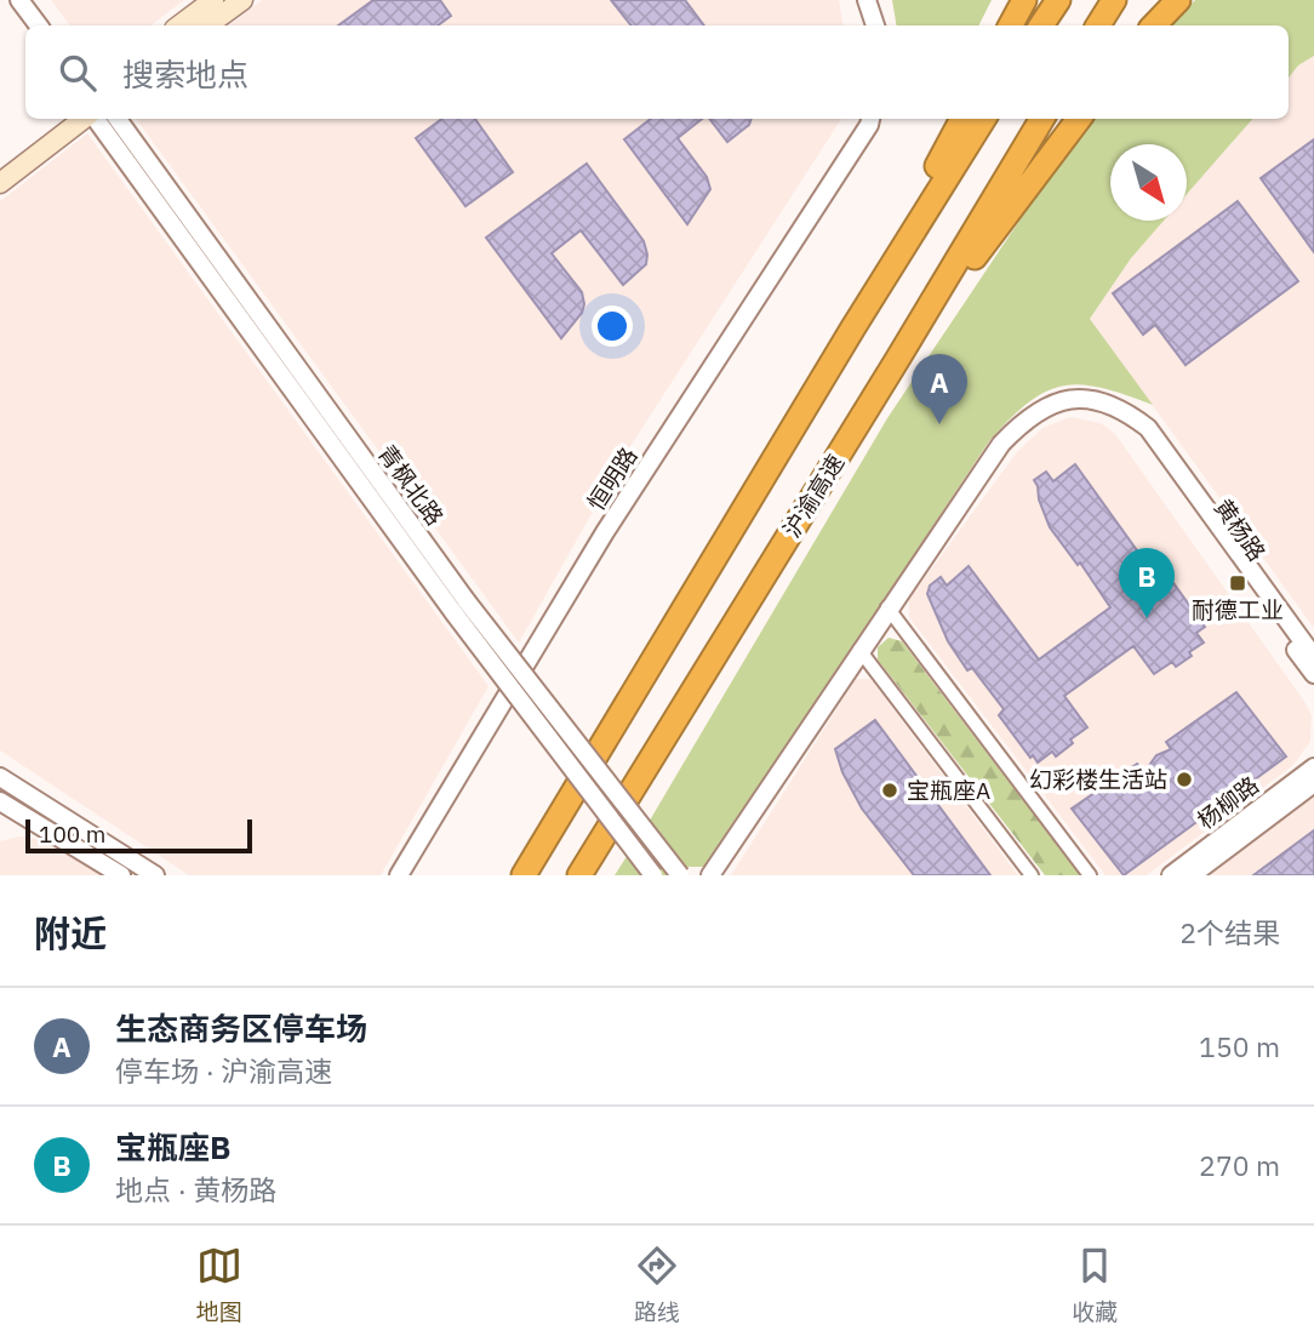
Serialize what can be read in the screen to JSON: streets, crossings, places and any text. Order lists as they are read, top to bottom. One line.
{"streets":{"highway":["沪渝高速"],"street":["恒明路","青枫北路","黄杨路","杨柳路"]},"places":{"transit":["耐德工业"],"other":["幻彩楼生活站","宝瓶座A"]},"scale_bar":"100 m","north":"bottom right","page":{"search":"搜索地点","pins":["A","B"],"scale":"100 m","heading":["附近","2个结果"],"list":[{"mark":"A","name":"生态商务区停车场","note":"停车场 · 沪渝高速","value":"150 m"},{"mark":"B","name":"宝瓶座B","note":"地点 · 黄杨路","value":"270 m"}],"nav":["地图","路线","收藏"]}}
